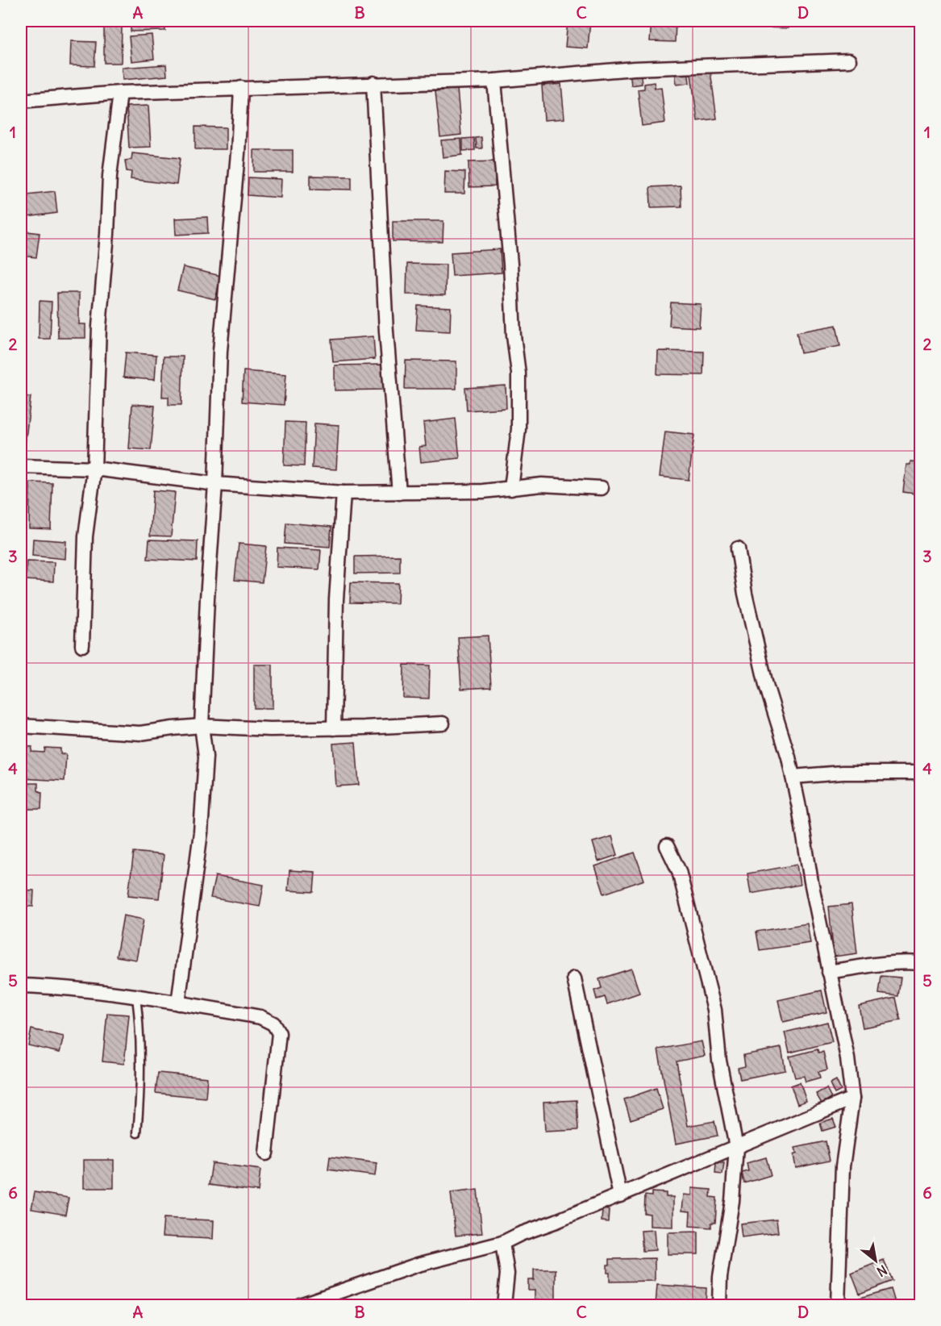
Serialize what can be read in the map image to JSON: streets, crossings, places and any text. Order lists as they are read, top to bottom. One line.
{"north":"bottom right","grid":{"columns":["A","B","C","D"],"rows":["1","2","3","4","5","6"]}}
